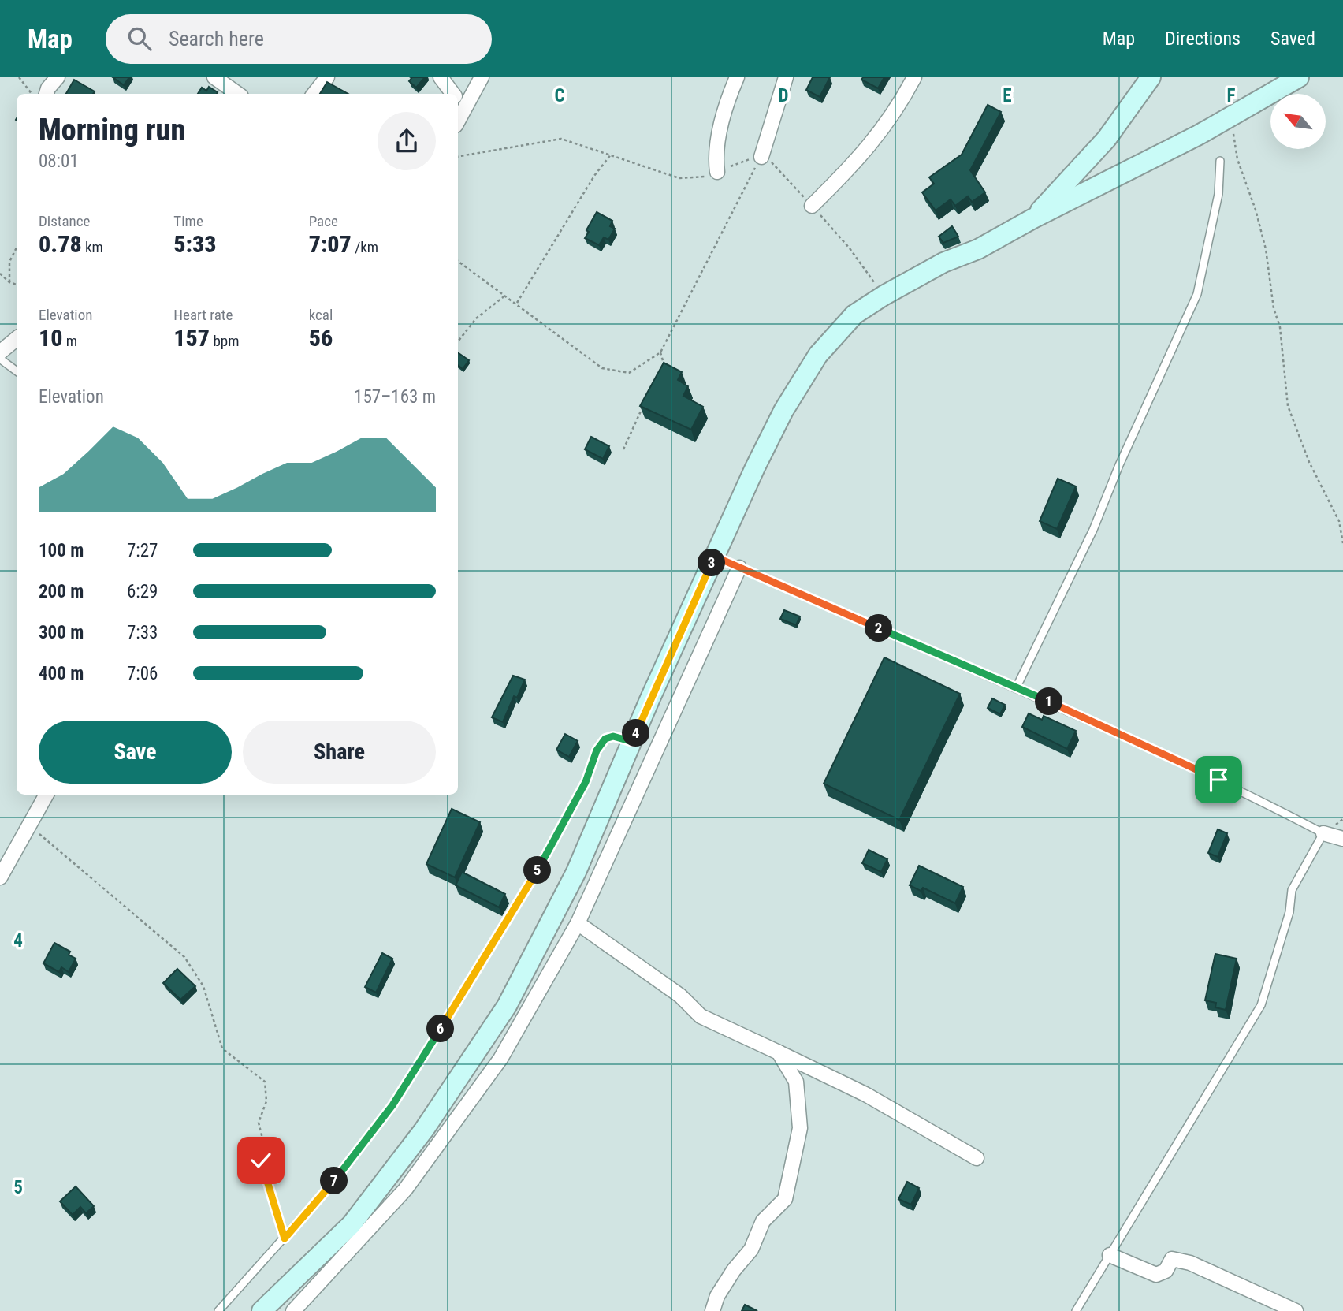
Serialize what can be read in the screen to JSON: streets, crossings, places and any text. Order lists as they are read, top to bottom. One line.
{"north":"top left","page":{"header":"Map","search":"Search here","nav":["Map","Directions","Saved"],"heading":["Morning run","08:01"],"stats":[["Distance","0.78 km"],["Time","5:33"],["Pace","7:07 /km"],["Elevation","10 m"],["Heart rate","157 bpm"],["kcal","56"]],"chart":["Elevation","157–163 m"],"list":[{"name":"100 m","note":"7:27"},{"name":"200 m","note":"6:29"},{"name":"300 m","note":"7:33"},{"name":"400 m","note":"7:06"}],"pins":["3","2","1","4","5","6","7"],"buttons":["Save","Share"]},"grid":{"columns":["C","D","E","F"],"rows":["4","5"]}}
